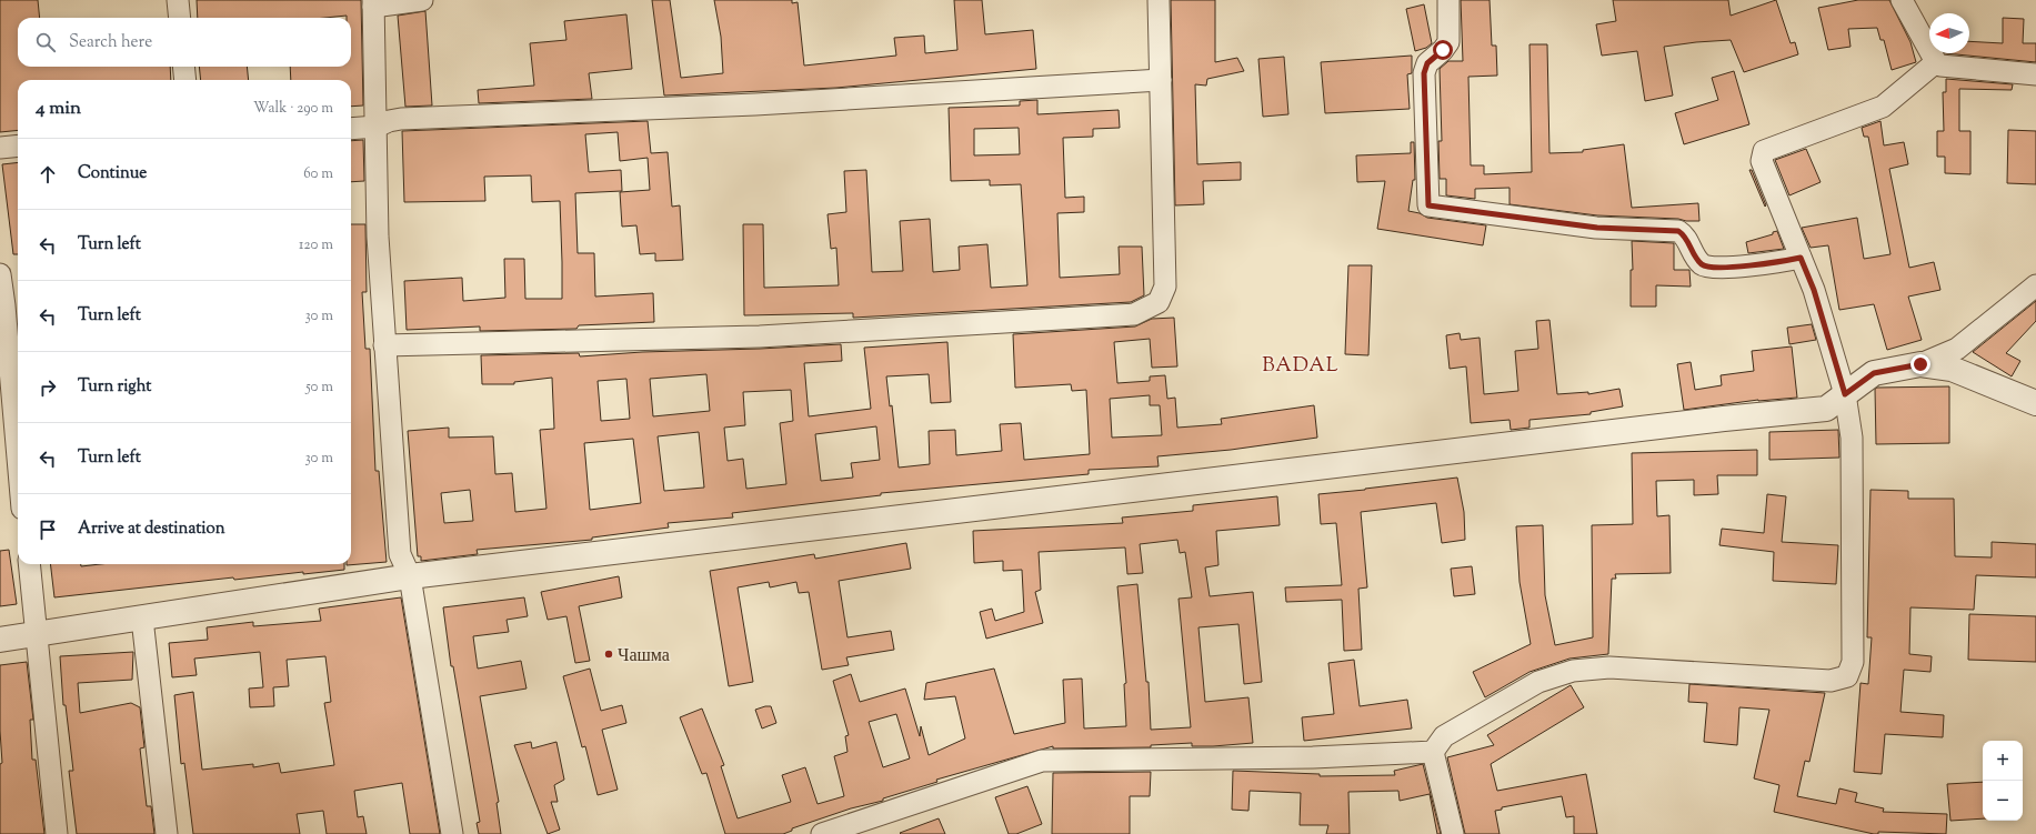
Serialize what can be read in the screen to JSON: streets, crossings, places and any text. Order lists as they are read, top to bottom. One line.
{"districts":["BADAL"],"places":["Чашма"],"north":"left","page":{"search":"Search here","heading":["4 min","Walk · 290 m"],"list":[["Continue","60 m"],["Turn left","120 m"],["Turn left","30 m"],["Turn right","50 m"],["Turn left","30 m"],"Arrive at destination"],"map_buttons":["+","−"]}}
